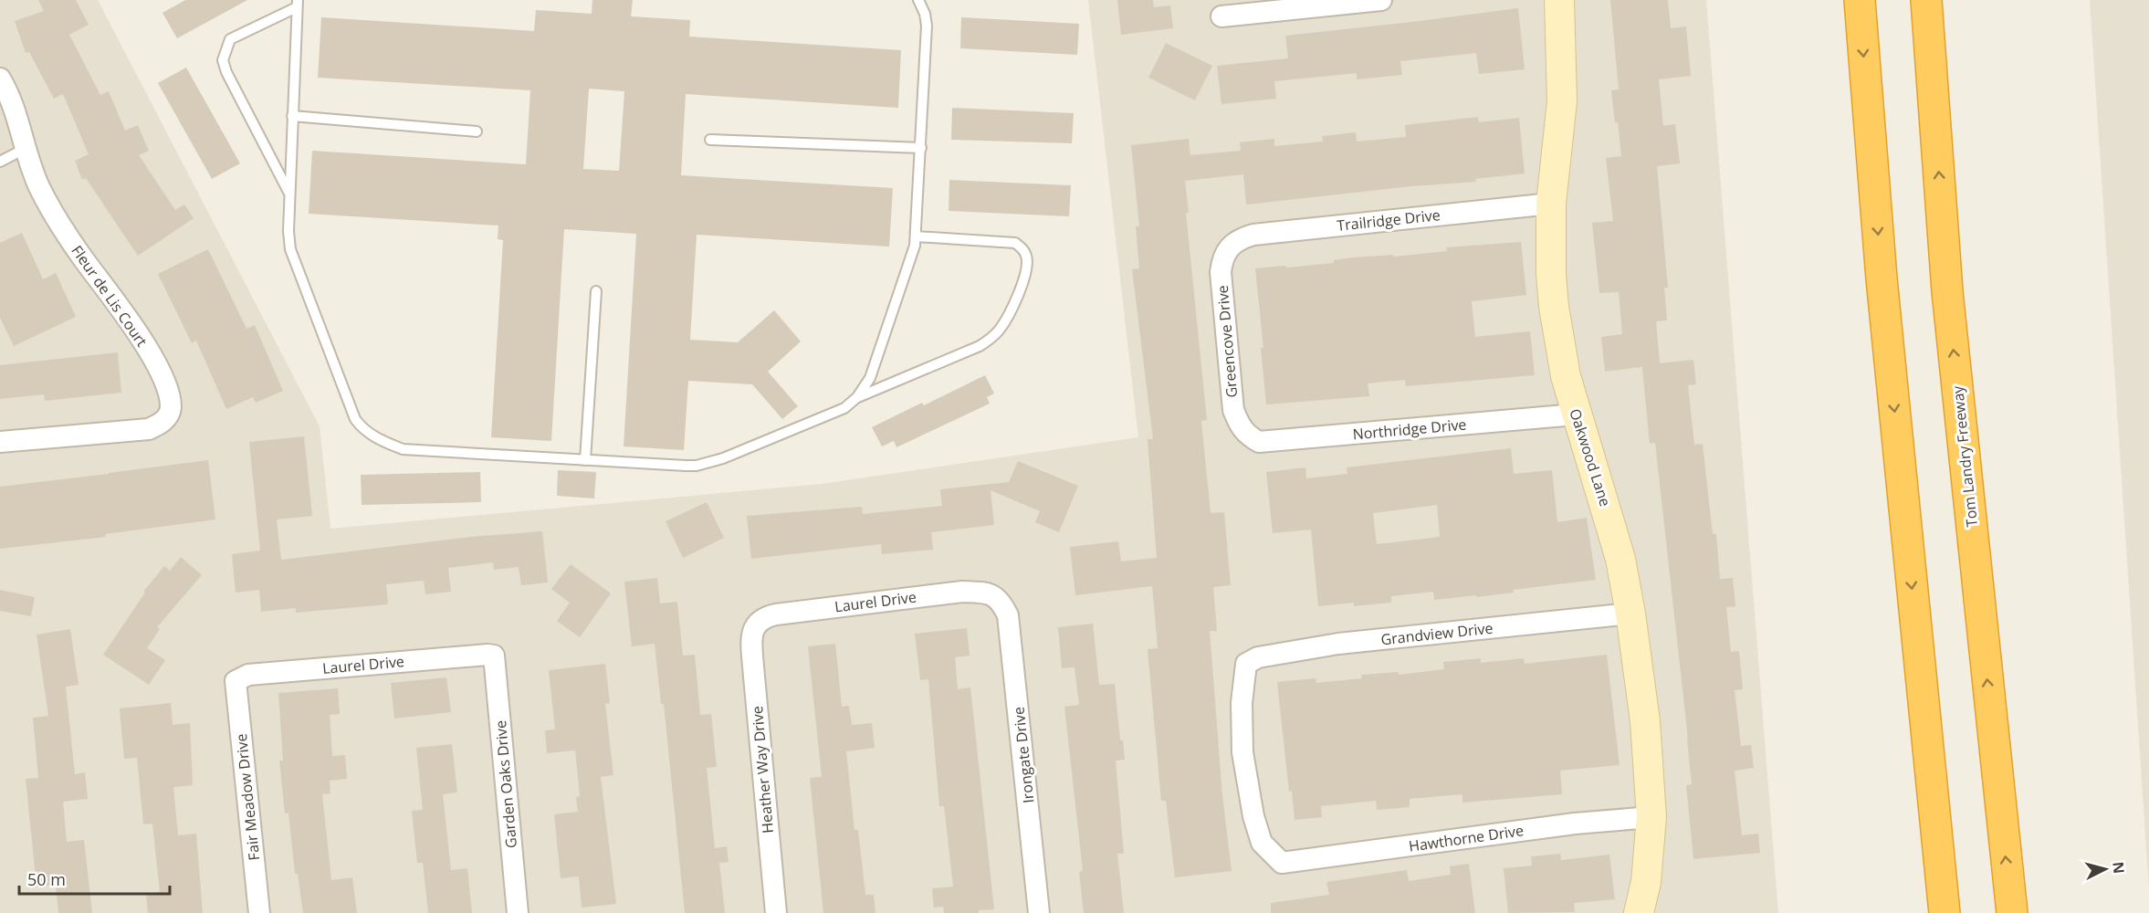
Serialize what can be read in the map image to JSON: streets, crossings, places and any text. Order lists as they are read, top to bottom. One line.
{"streets":{"highway":["Tom Landry Freeway"],"street":["Trailridge Drive","Fleur de Lis Court","Greencove Drive","Northridge Drive","Oakwood Lane","Laurel Drive","Grandview Drive","Irongate Drive","Heather Way Drive","Garden Oaks Drive","Fair Meadow Drive","Hawthorne Drive"]},"crossings":[["Trailridge Drive","Greencove Drive"],["Trailridge Drive","Oakwood Lane"],["Greencove Drive","Northridge Drive"],["Northridge Drive","Oakwood Lane"],["Oakwood Lane","Grandview Drive"],["Oakwood Lane","Hawthorne Drive"],["Laurel Drive","Irongate Drive"],["Laurel Drive","Heather Way Drive"],["Laurel Drive","Garden Oaks Drive"],["Laurel Drive","Fair Meadow Drive"],["Grandview Drive","Hawthorne Drive"]],"scale_bar":"50 m","north":"right"}
